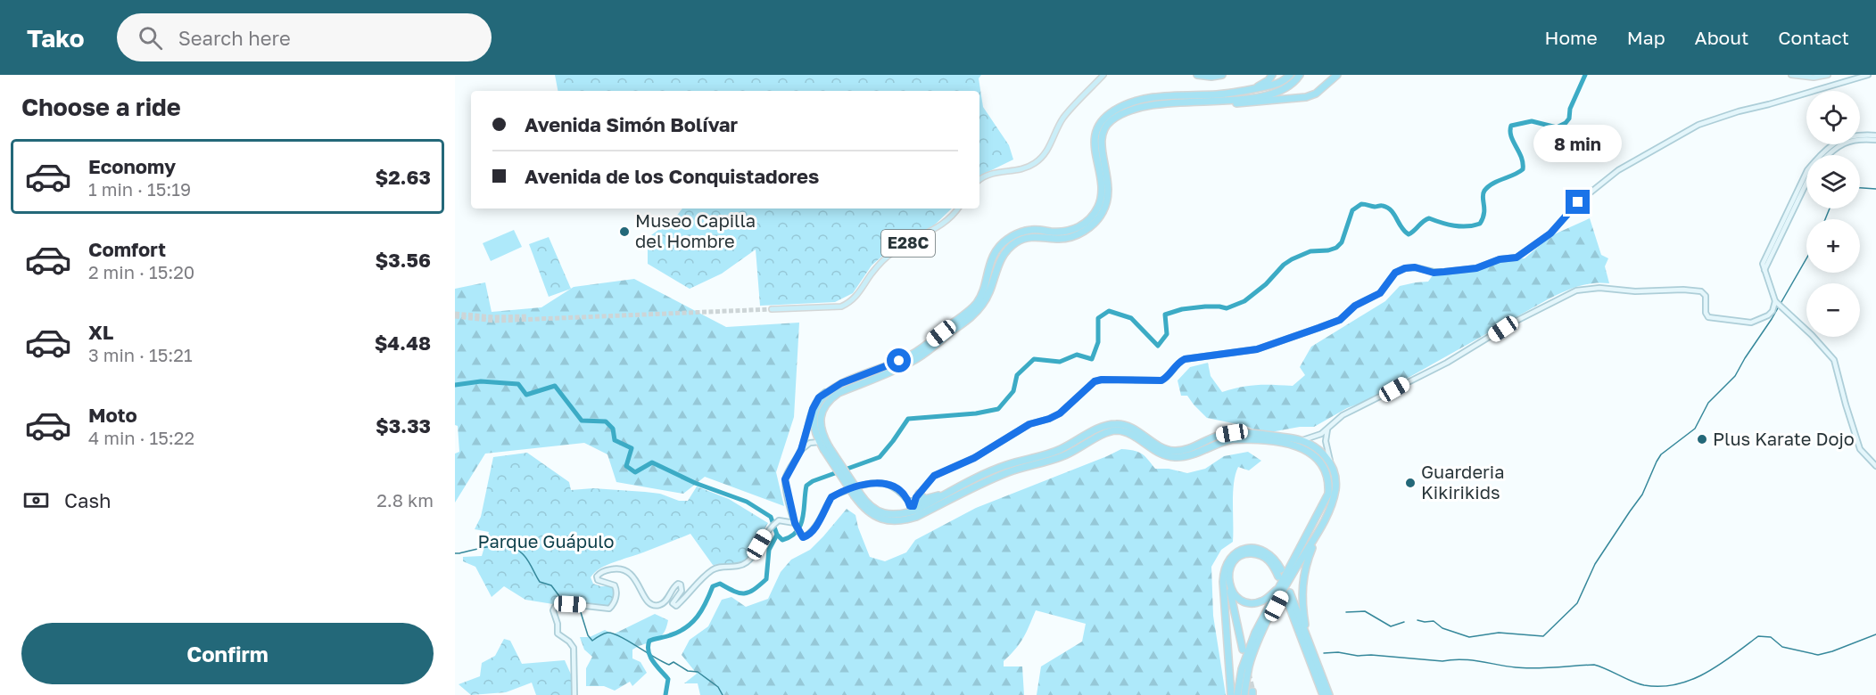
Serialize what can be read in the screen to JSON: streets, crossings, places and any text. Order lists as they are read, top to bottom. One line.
{"streets":{"main road":["E28C"]},"parks":["Parque Guápulo"],"places":["Museo Capilla del Hombre","Plus Karate Dojo","Guarderia Kikirikids"],"page":{"header":"Tako","search":"Search here","nav":["Home","Map","About","Contact"],"heading":"Choose a ride","map_buttons":["+","−"],"banner":["Avenida Simón Bolívar","Avenida de los Conquistadores"],"bubble":"8 min","list":[{"name":"Economy","note":"1 min · 15:19","value":"$2.63"},{"name":"Comfort","note":"2 min · 15:20","value":"$3.56"},{"name":"XL","note":"3 min · 15:21","value":"$4.48"},{"name":"Moto","note":"4 min · 15:22","value":"$3.33"}],"pay":["Cash","2.8 km"],"buttons":"Confirm"}}
